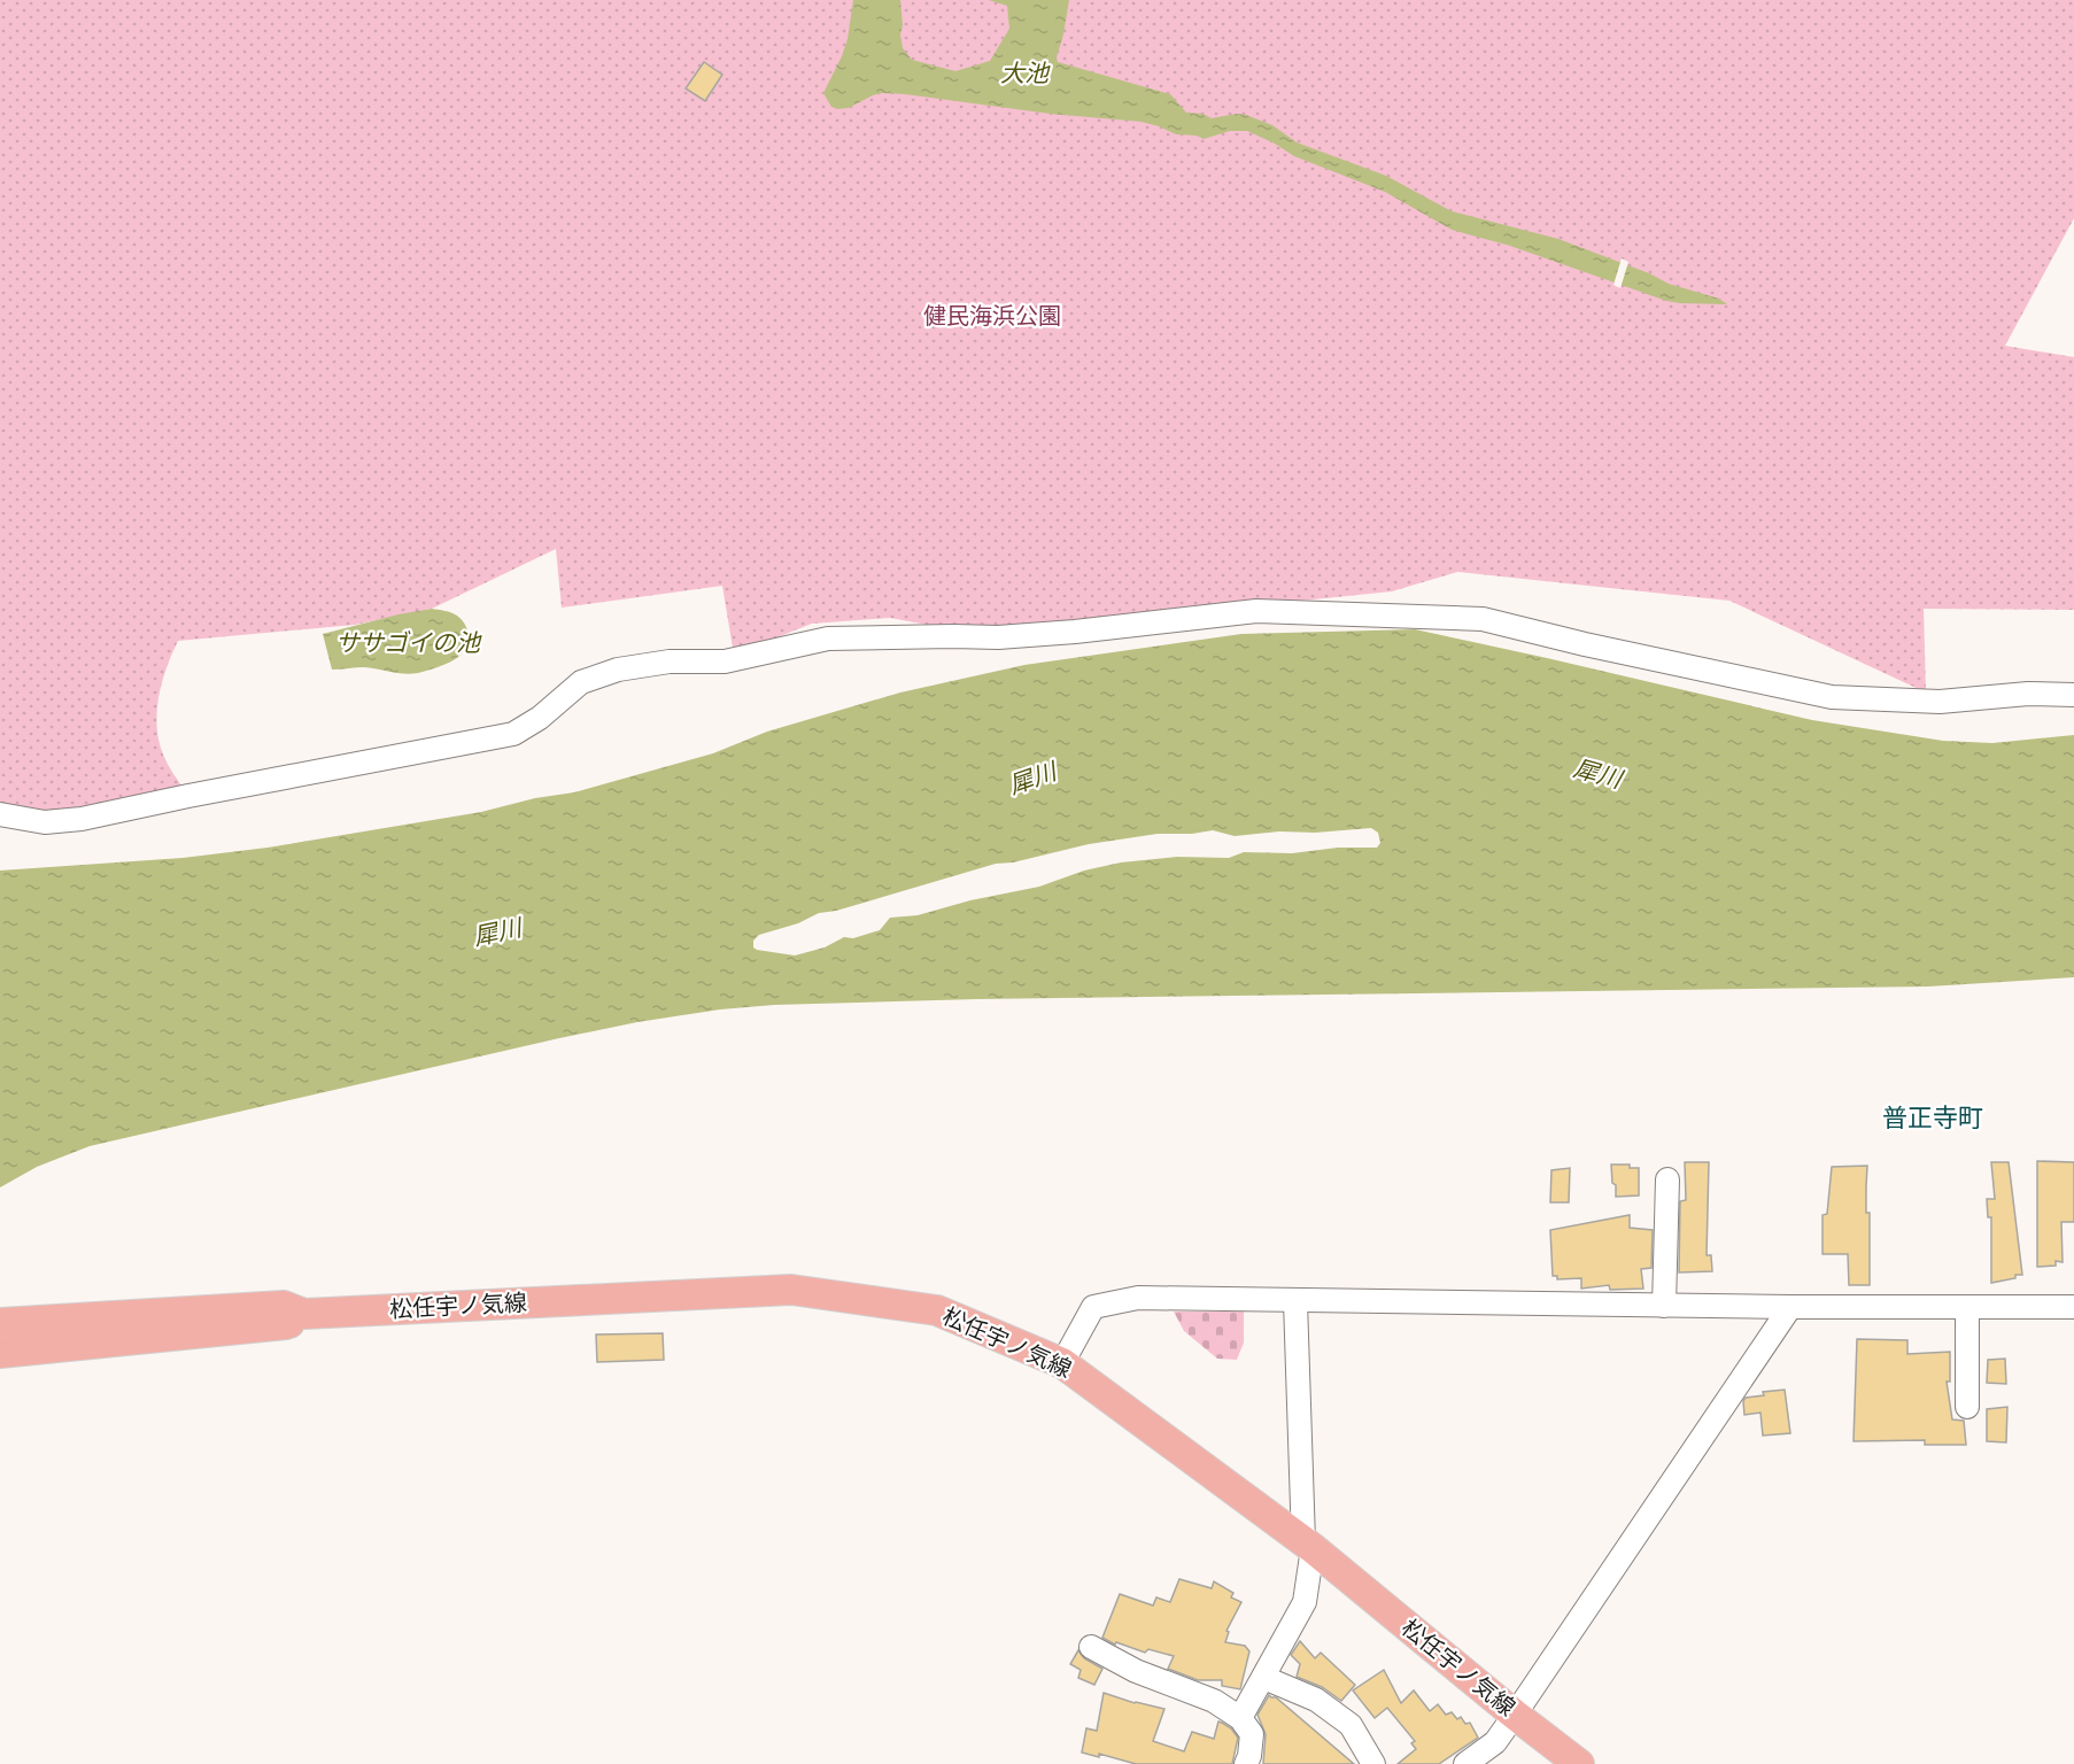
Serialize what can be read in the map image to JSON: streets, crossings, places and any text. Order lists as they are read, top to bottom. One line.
{"streets":{"main road":["松任宇ノ気線"]},"districts":["普正寺町"],"water":["大池","ササゴイの池","犀川"],"parks":["健民海浜公園"]}
